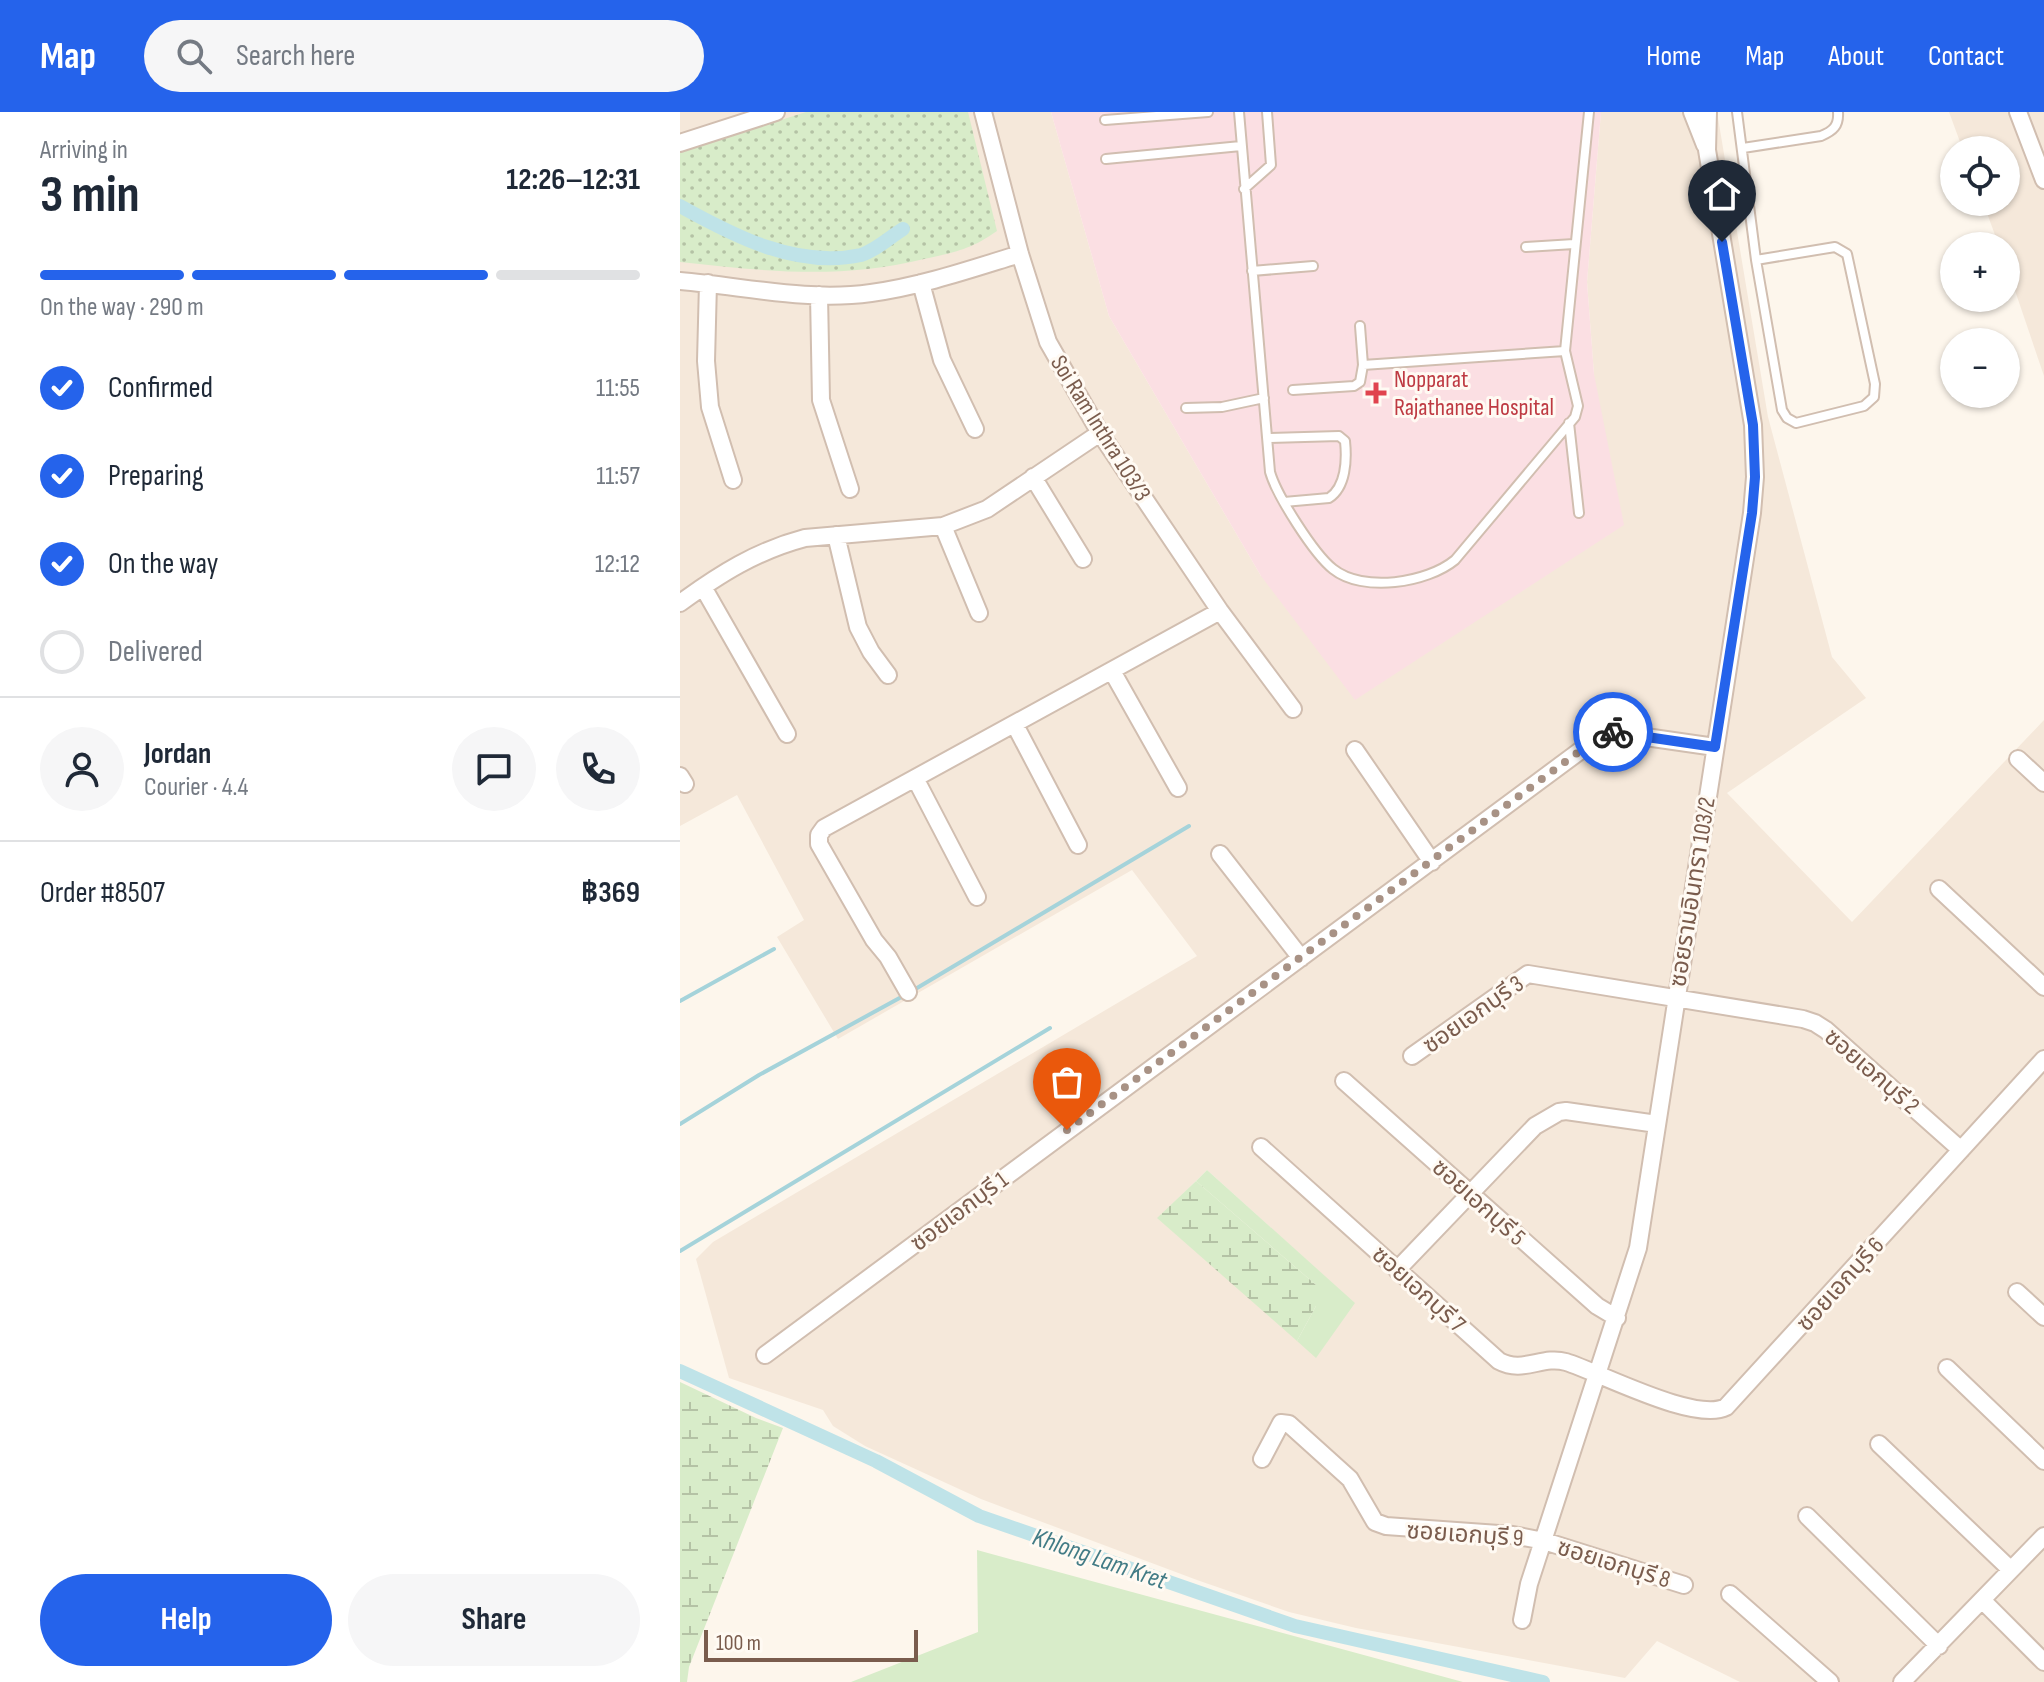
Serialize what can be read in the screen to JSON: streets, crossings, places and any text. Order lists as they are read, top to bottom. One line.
{"streets":{"street":["Soi Ram Inthra 103/3","ซอยรามอินทรา 103/2","ซอยเอกบุรี 3","ซอยเอกบุรี 2","ซอยเอกบุรี 5","ซอยเอกบุรี 1","ซอยเอกบุรี 6","ซอยเอกบุรี 7","ซอยเอกบุรี 9","ซอยเอกบุรี 8"]},"crossings":[["ซอยรามอินทรา 103/2","ซอยเอกบุรี 3"],["ซอยรามอินทรา 103/2","ซอยเอกบุรี 2"],["ซอยรามอินทรา 103/2","ซอยเอกบุรี 5"],["ซอยรามอินทรา 103/2","ซอยเอกบุรี 1"],["ซอยรามอินทรา 103/2","ซอยเอกบุรี 6"],["ซอยรามอินทรา 103/2","ซอยเอกบุรี 7"],["ซอยรามอินทรา 103/2","ซอยเอกบุรี 9"],["ซอยรามอินทรา 103/2","ซอยเอกบุรี 8"],["ซอยเอกบุรี 3","ซอยเอกบุรี 2"],["ซอยเอกบุรี 2","ซอยเอกบุรี 6"],["ซอยเอกบุรี 6","ซอยเอกบุรี 7"],["ซอยเอกบุรี 9","ซอยเอกบุรี 8"]],"water":["Khlong Lam Kret"],"places":{"health":["Nopparat Rajathanee Hospital"]},"scale_bar":"100 m","page":{"header":"Map","search":"Search here","nav":["Home","Map","About","Contact"],"heading":["3 min","Arriving in","12:26–12:31"],"panel":["Jordan","Courier · 4.4","Order #8507","฿369"],"map_buttons":["+","−"],"bar":"On the way · 290 m","list":[["Confirmed","11:55"],["Preparing","11:57"],["On the way","12:12"],"Delivered"],"buttons":["Help","Share"],"scale":"100 m"}}
